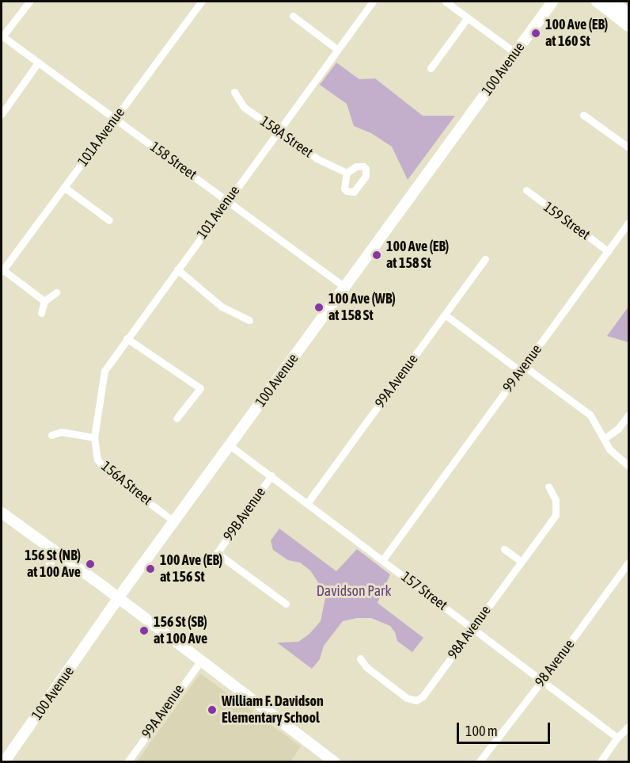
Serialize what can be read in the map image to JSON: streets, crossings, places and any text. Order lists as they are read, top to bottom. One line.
{"streets":{"main road":["100 Avenue"],"street":["101A Avenue","158A Street","158 Street","101 Avenue","159 Street","99 Avenue","99A Avenue","156A Street","99B Avenue","157 Street","98A Avenue","98 Avenue"]},"crossings":[["100 Avenue","158 Street"],["100 Avenue","156A Street"],["100 Avenue","157 Street"],["101A Avenue","158 Street"],["158A Street","101 Avenue"],["158 Street","101 Avenue"],["101 Avenue","156A Street"],["159 Street","99 Avenue"],["99 Avenue","157 Street"],["99A Avenue","157 Street"],["99B Avenue","157 Street"],["157 Street","98A Avenue"],["157 Street","98 Avenue"]],"parks":["Davidson Park"],"places":["100 Ave (EB) at 160 St","100 Ave (EB) at 158 St","100 Ave (WB) at 158 St","156 St (NB) at 100 Ave","100 Ave (EB) at 156 St","156 St (SB) at 100 Ave","William F. Davidson Elementary School"],"scale_bar":"100 m"}
